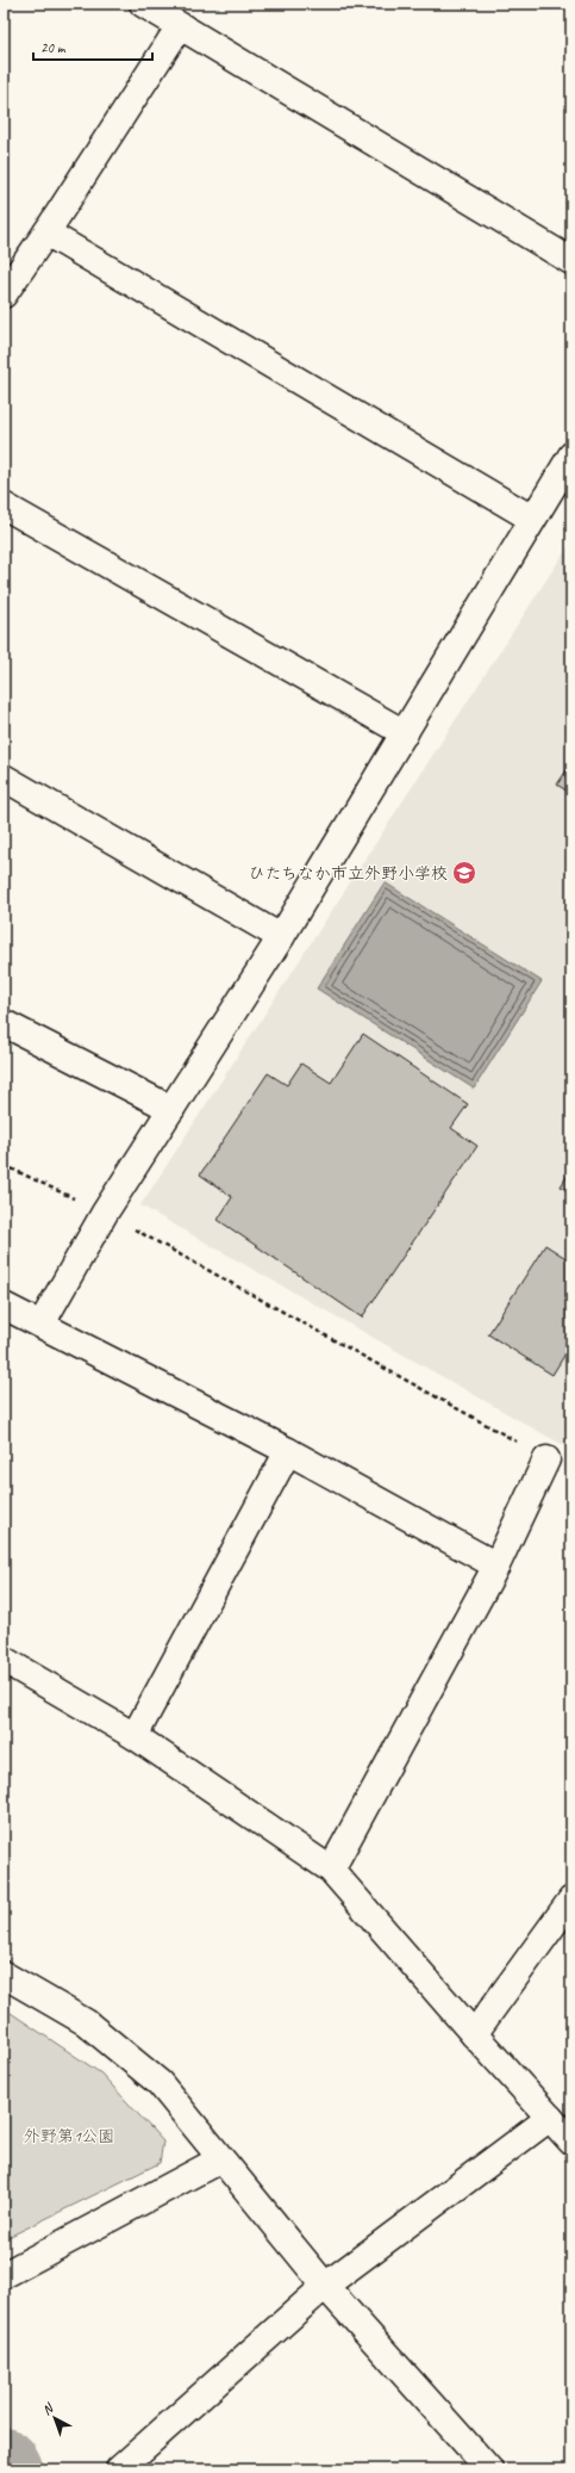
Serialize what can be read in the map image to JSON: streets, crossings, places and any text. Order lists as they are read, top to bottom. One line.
{"parks":["外野第1公園"],"places":{"school or university":["ひたちなか市立外野小学校"]},"scale_bar":"20 m","north":"top left"}
